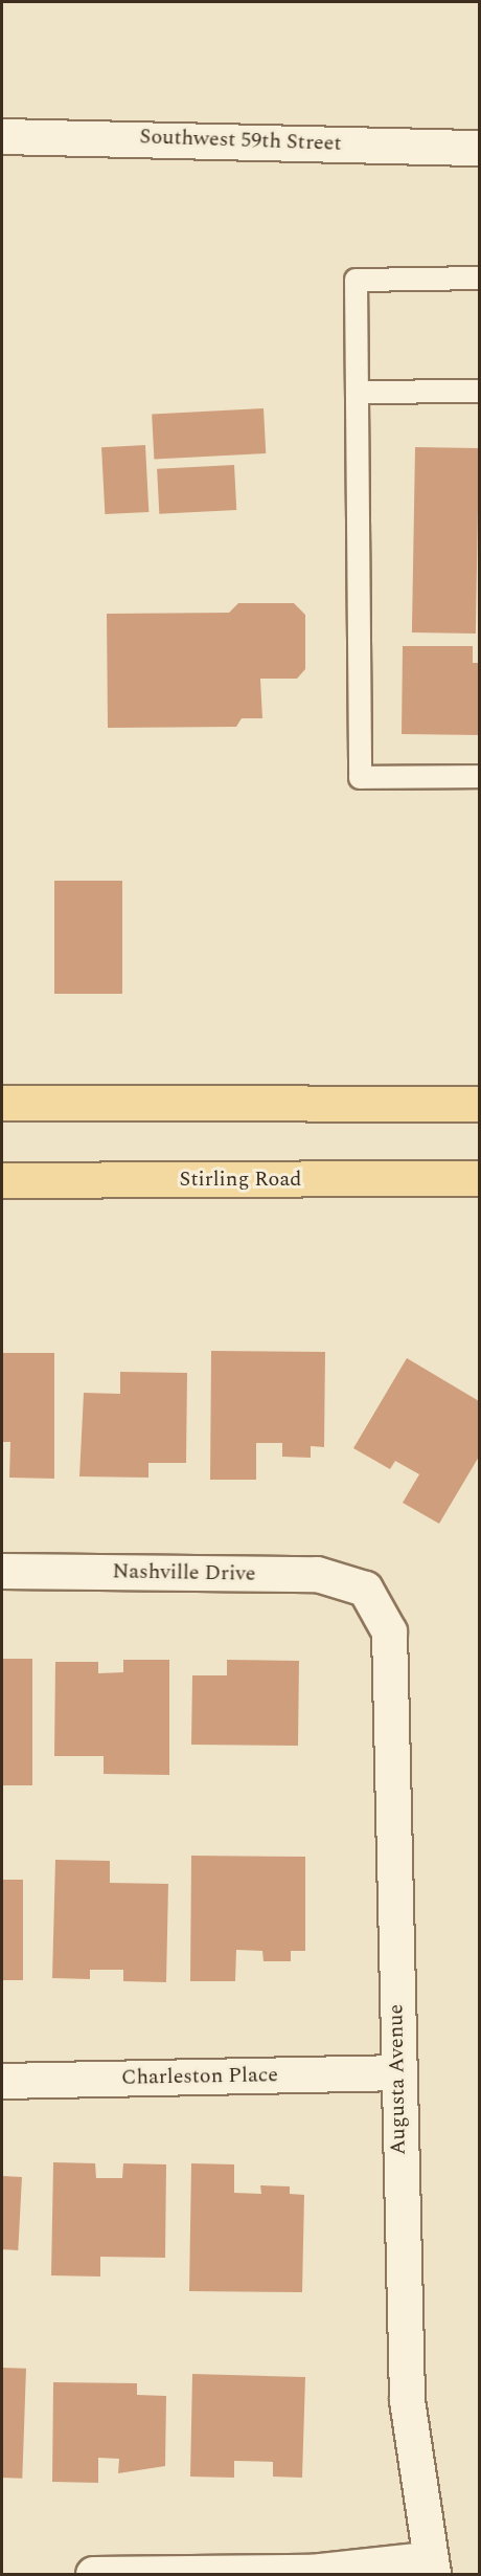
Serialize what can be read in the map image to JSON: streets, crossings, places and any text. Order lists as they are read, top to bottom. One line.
{"streets":{"main road":["Stirling Road"],"street":["Southwest 59th Street","Nashville Drive","Charleston Place","Augusta Avenue"]},"crossings":[["Nashville Drive","Augusta Avenue"],["Charleston Place","Augusta Avenue"]]}
